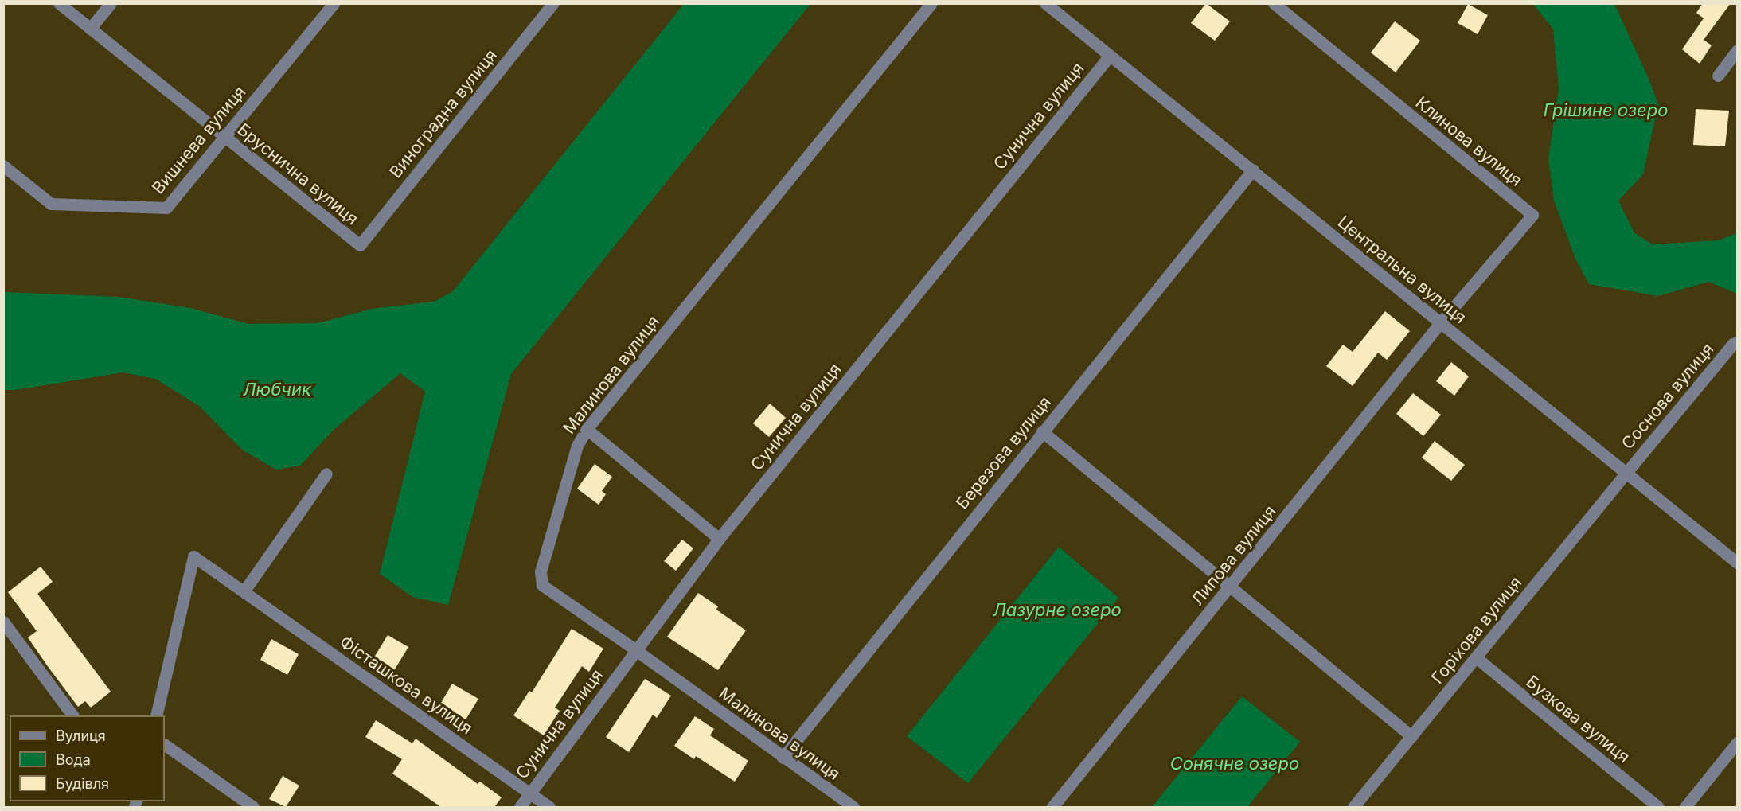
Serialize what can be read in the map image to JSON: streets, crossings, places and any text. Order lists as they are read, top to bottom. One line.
{"streets":{"street":["Виноградна вулиця","Сунична вулиця","Вишнева вулиця","Клинова вулиця","Бруснична вулиця","Центральна вулиця","Малинова вулиця","Соснова вулиця","Березова вулиця","Липова вулиця","Горіхова вулиця","Фісташкова вулиця","Бузкова вулиця"]},"crossings":[["Виноградна вулиця","Бруснична вулиця"],["Сунична вулиця","Центральна вулиця"],["Сунична вулиця","Малинова вулиця"],["Сунична вулиця","Фісташкова вулиця"],["Вишнева вулиця","Бруснична вулиця"],["Клинова вулиця","Центральна вулиця"],["Клинова вулиця","Липова вулиця"],["Центральна вулиця","Соснова вулиця"],["Центральна вулиця","Березова вулиця"],["Центральна вулиця","Липова вулиця"],["Центральна вулиця","Горіхова вулиця"],["Малинова вулиця","Березова вулиця"],["Соснова вулиця","Горіхова вулиця"],["Горіхова вулиця","Бузкова вулиця"]],"water":["Грішине озеро","Любчик","Лазурне озеро","Сонячне озеро"],"legend":["Вулиця","Вода","Будівля"]}
